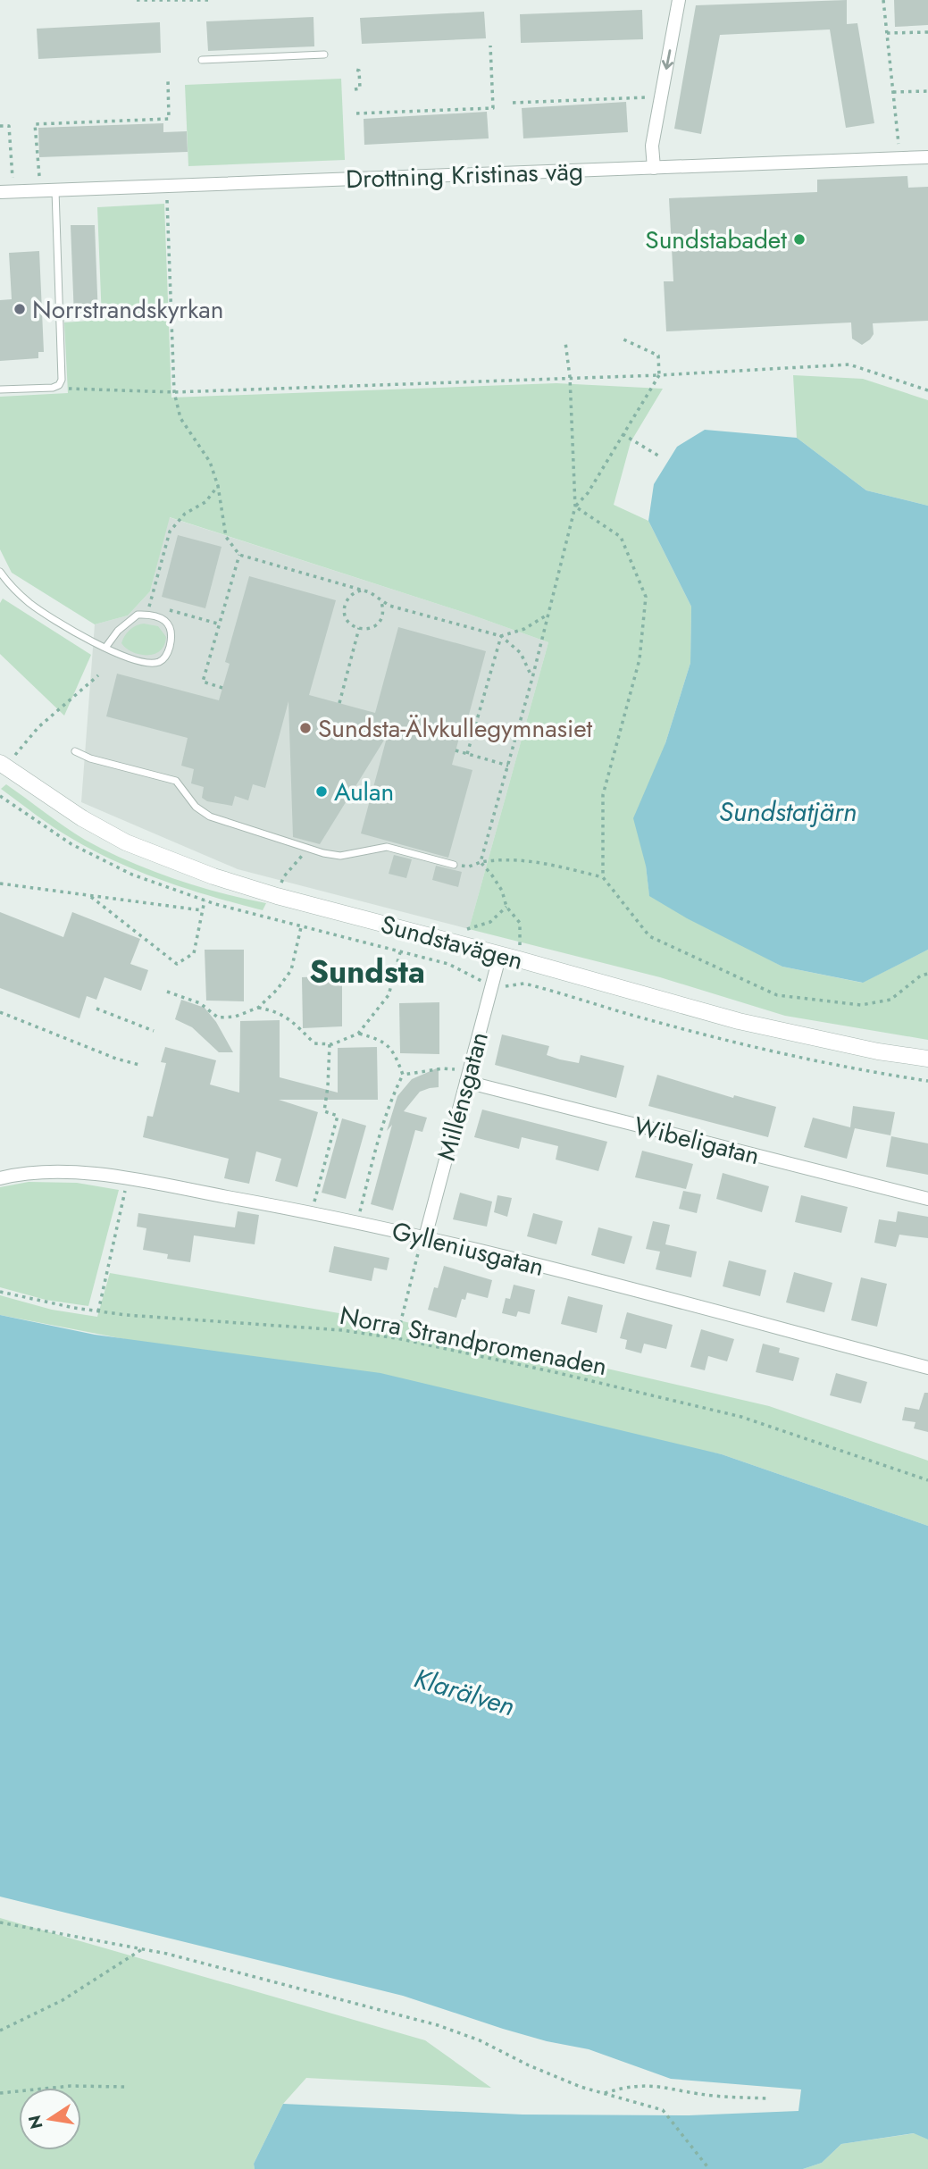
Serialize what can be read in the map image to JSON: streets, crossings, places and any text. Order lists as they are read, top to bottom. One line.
{"streets":{"street":["Drottning Kristinas väg","Sundstavägen","Millénsgatan","Wibeligatan","Gylleniusgatan"],"path":["Norra Strandpromenaden"]},"crossings":[["Sundstavägen","Millénsgatan"],["Millénsgatan","Wibeligatan"],["Millénsgatan","Gylleniusgatan"]],"districts":["Sundsta"],"water":["Sundstatjärn","Klarälven"],"places":["Sundstabadet","Norrstrandskyrkan","Sundsta-Älvkullegymnasiet","Aulan"],"north":"left"}
